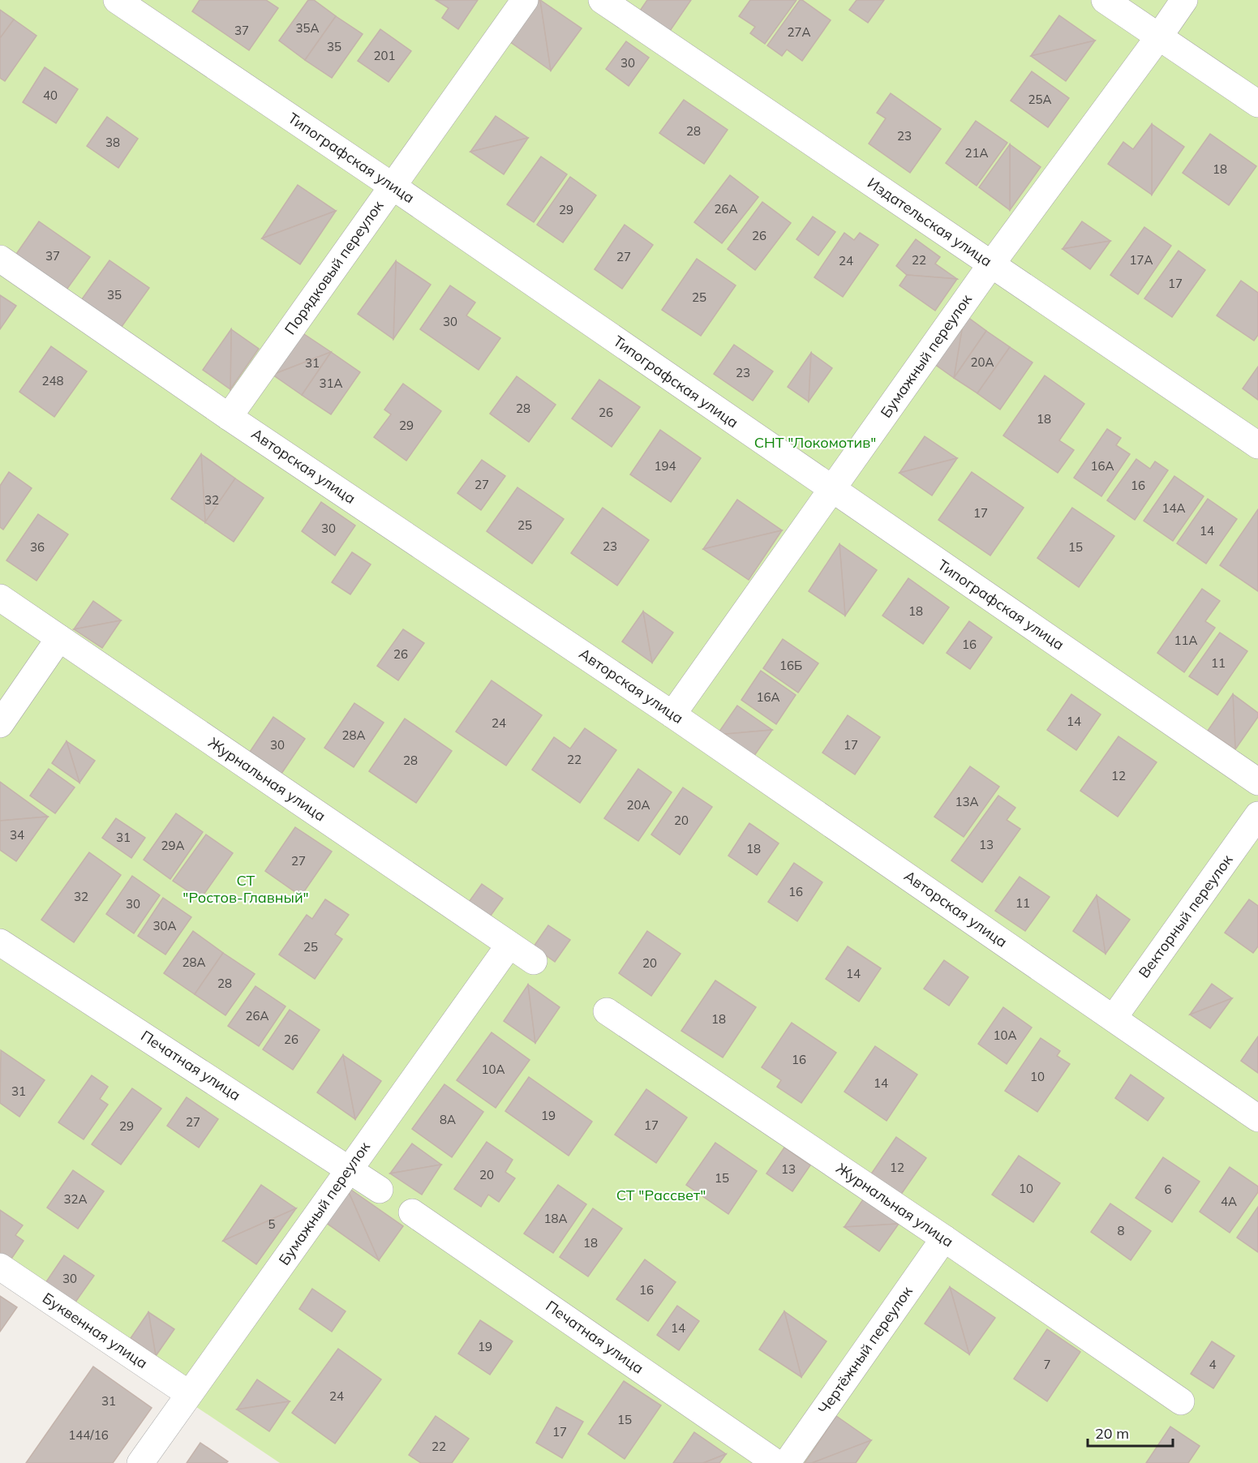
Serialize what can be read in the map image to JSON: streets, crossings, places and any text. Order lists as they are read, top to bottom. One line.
{"streets":{"street":["Типографская улица","Издательская улица","Порядковый переулок","Бумажный переулок","Авторская улица","Журнальная улица","Векторный переулок","Печатная улица","Буквенная улица","Чертёжный переулок"]},"crossings":[["Типографская улица","Порядковый переулок"],["Типографская улица","Бумажный переулок"],["Издательская улица","Бумажный переулок"],["Порядковый переулок","Авторская улица"],["Бумажный переулок","Авторская улица"],["Бумажный переулок","Журнальная улица"],["Бумажный переулок","Печатная улица"],["Бумажный переулок","Буквенная улица"],["Авторская улица","Векторный переулок"],["Журнальная улица","Чертёжный переулок"]],"parks":["СНТ \"Локомотив\"","СТ \"Ростов-Главный\"","СТ \"Рассвет\""],"house_numbers":["35А","37","27А","35","201","30","40","25А","28","23","38","21А","18","26А","29","26","37","27","22","17А","24","17","35","25","30","20А","31","23","248","31А","28","26","18","29","194","16А","27","16","32","14А","17","25","30","14","23","36","15","18","11А","16","26","11","16Б","16А","14","24","28А","30","17","22","28","12","13А","20А","20","34","31","13","29А","18","27","16","32","11","30","30А","25","28А","20","14","28","26А","18","10А","26","16","10А","10","14","31","19","8А","27","17","29","12","13","20","15","10","6","32А","4А","18А","5","8","18","30","16","14","19","7","4","24","31","15","17","144/16","22"],"scale_bar":"20 m"}
